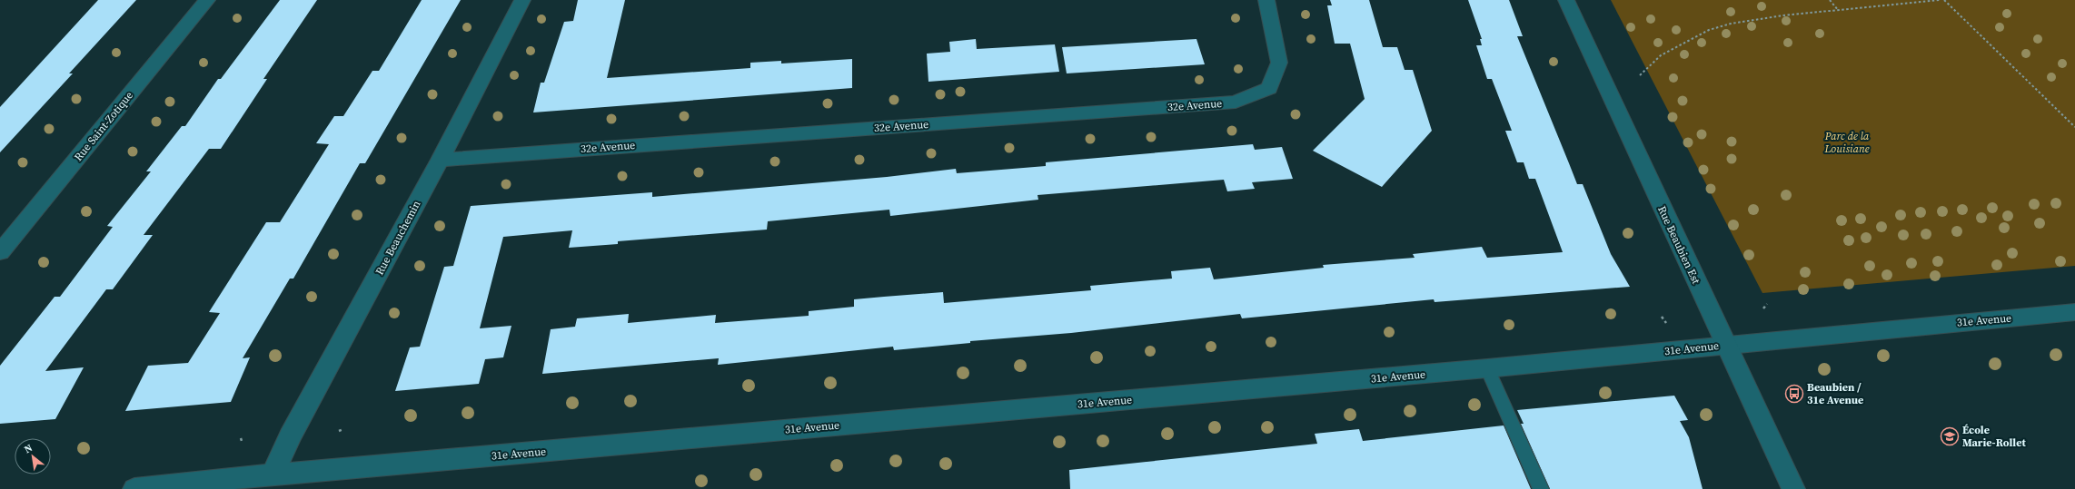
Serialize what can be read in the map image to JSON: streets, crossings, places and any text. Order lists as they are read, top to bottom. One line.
{"streets":{"street":["32e Avenue","Rue Saint-Zotique","Rue Beauchemin","Rue Beaubien Est","31e Avenue"]},"crossings":[["32e Avenue","Rue Beauchemin"],["Rue Beauchemin","31e Avenue"],["Rue Beaubien Est","31e Avenue"]],"parks":["Parc de la Louisiane"],"places":{"bus stop":["Beaubien / 31e Avenue"],"school or university":["École Marie-Rollet"]},"north":"top left"}
